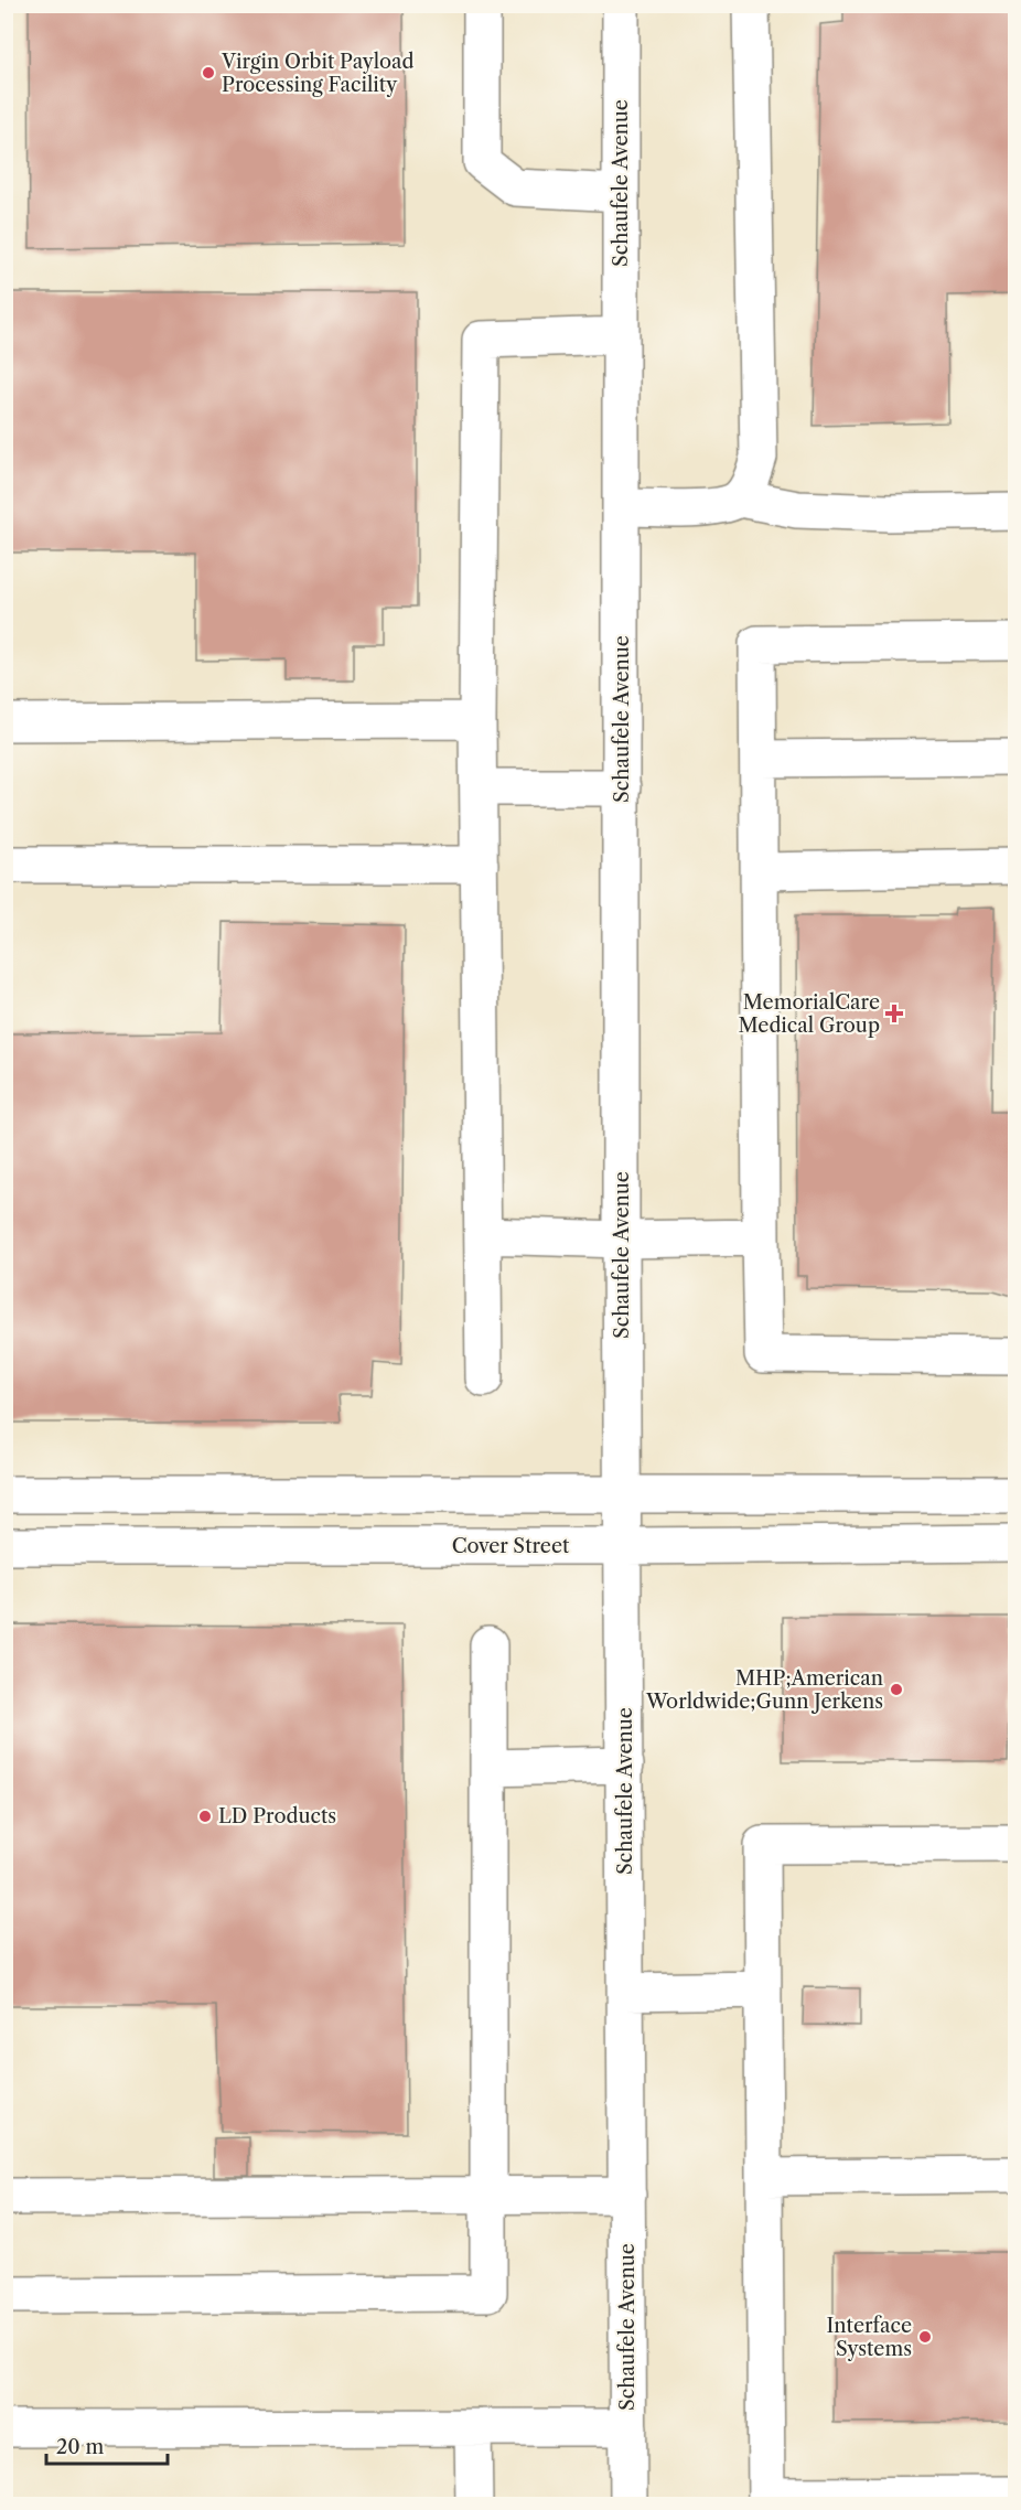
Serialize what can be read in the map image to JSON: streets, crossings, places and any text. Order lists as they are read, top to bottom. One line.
{"streets":{"street":["Schaufele Avenue","Cover Street"]},"crossings":[["Schaufele Avenue","Cover Street"]],"places":{"other":["Virgin Orbit Payload Processing Facility","MHP;American Worldwide;Gunn Jerkens","LD Products","Interface Systems"],"health":["MemorialCare Medical Group"]},"scale_bar":"20 m"}
